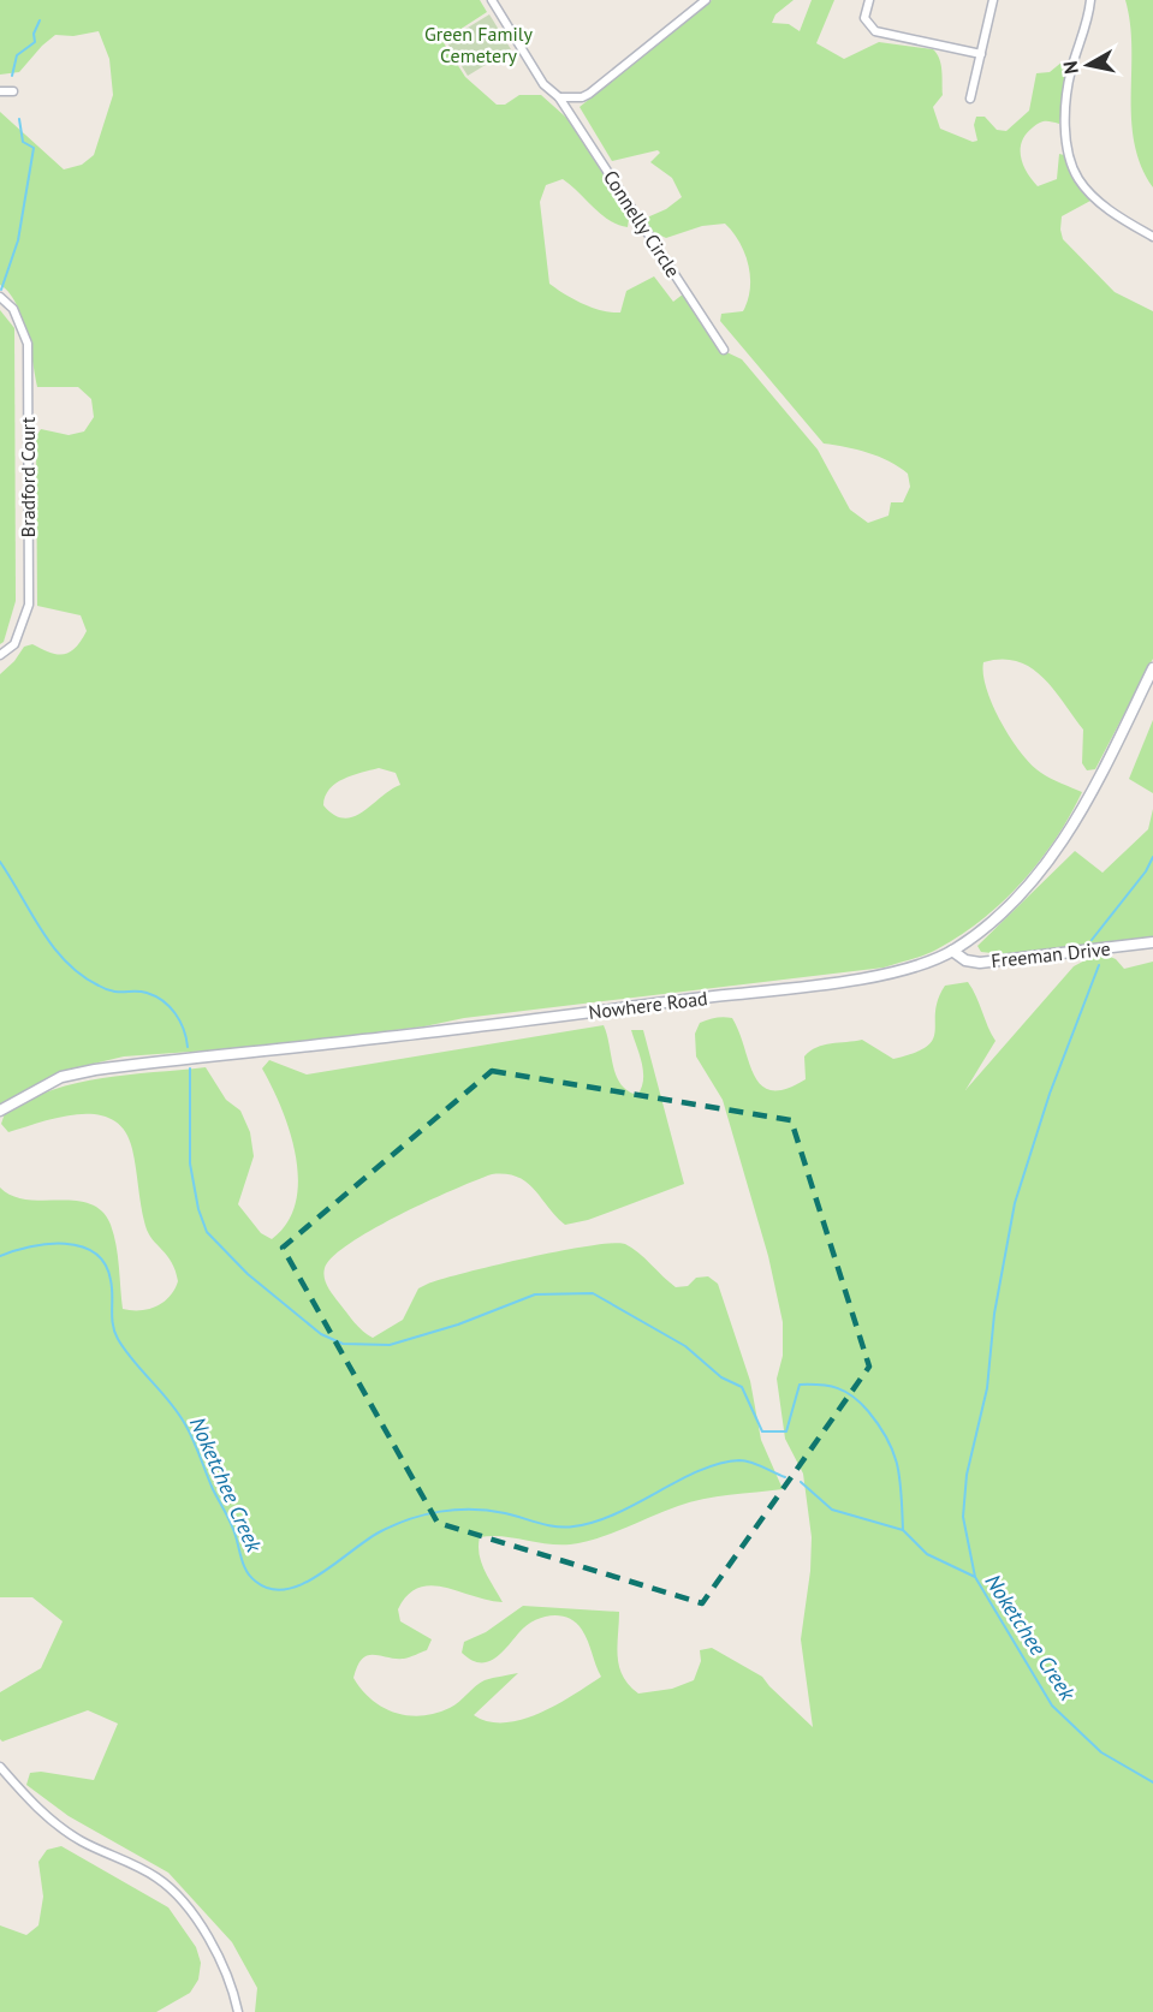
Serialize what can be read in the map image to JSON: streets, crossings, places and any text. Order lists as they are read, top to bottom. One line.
{"streets":{"street":["Connelly Circle","Bradford Court","Freeman Drive","Nowhere Road"]},"crossings":[["Freeman Drive","Nowhere Road"]],"water":["Noketchee Creek"],"parks":["Green Family Cemetery"],"north":"left"}
